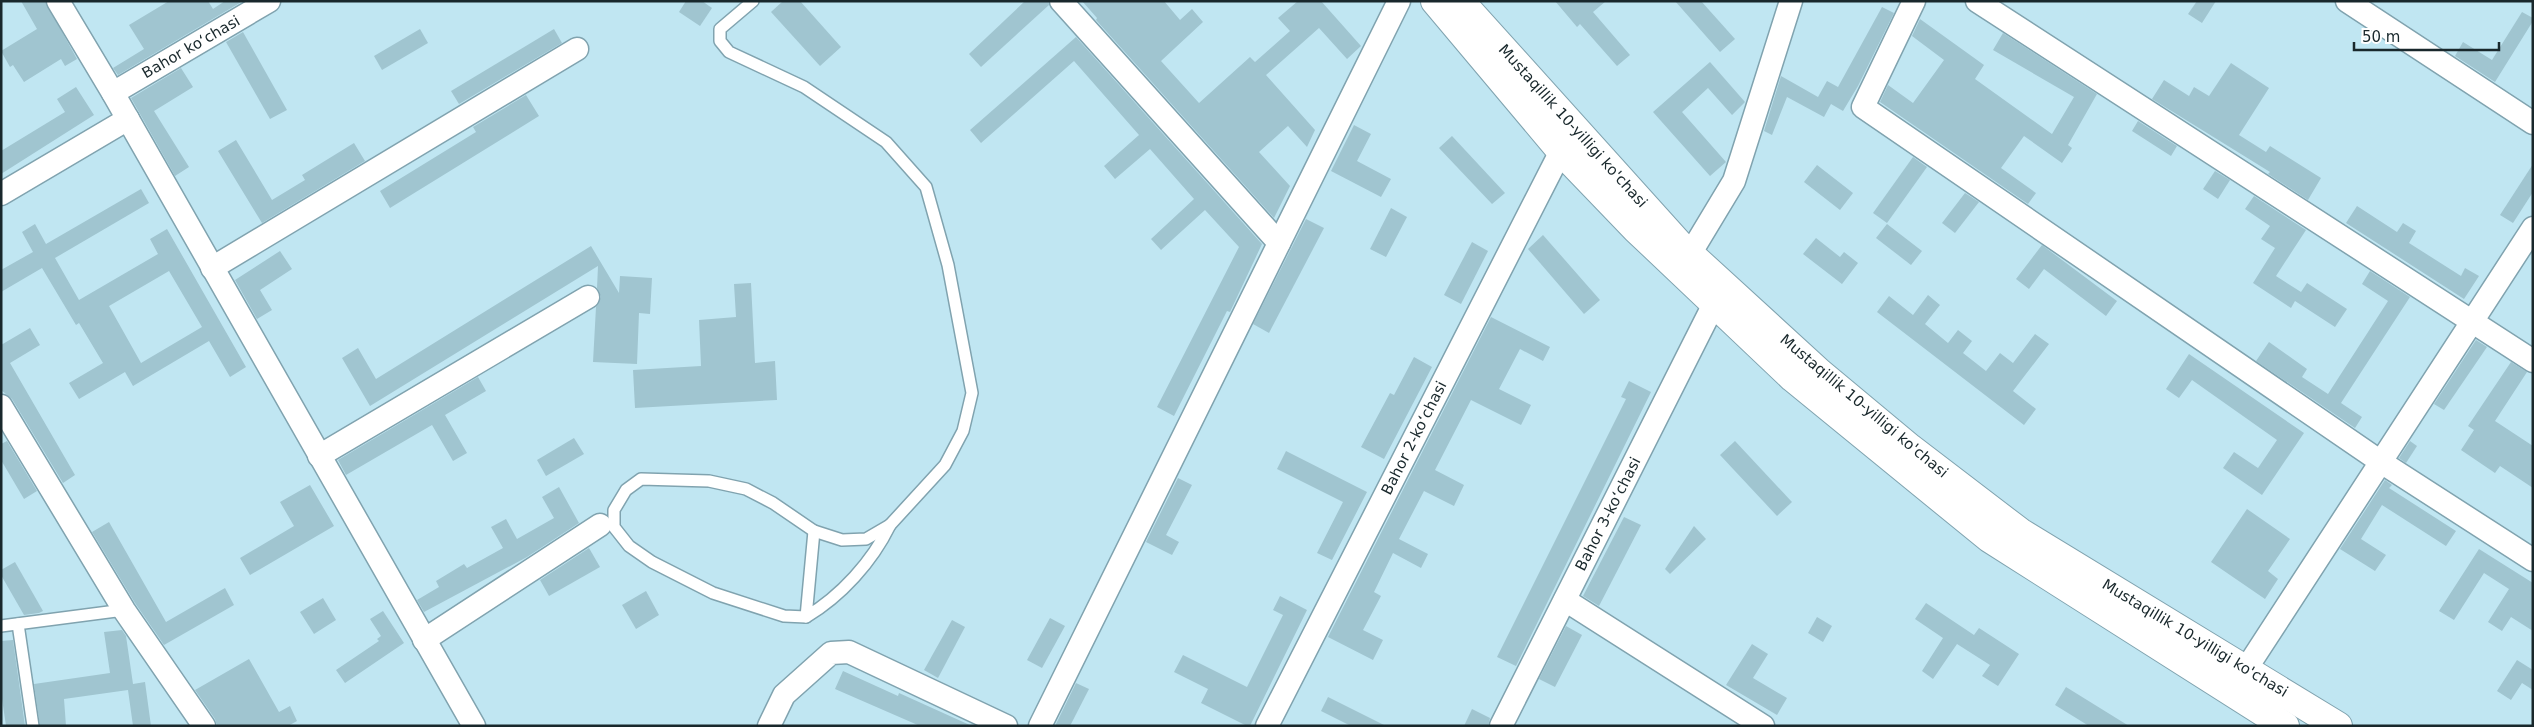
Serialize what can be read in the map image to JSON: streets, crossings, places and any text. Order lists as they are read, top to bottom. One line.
{"streets":{"main road":["Mustaqillik 10-yilligi ko'chasi"],"street":["Bahor koʻchasi","Bahor 2-koʻchasi","Bahor 3-koʻchasi"]},"crossings":[["Mustaqillik 10-yilligi ko'chasi","Bahor 2-koʻchasi"],["Mustaqillik 10-yilligi ko'chasi","Bahor 3-koʻchasi"]],"scale_bar":"50 m"}
